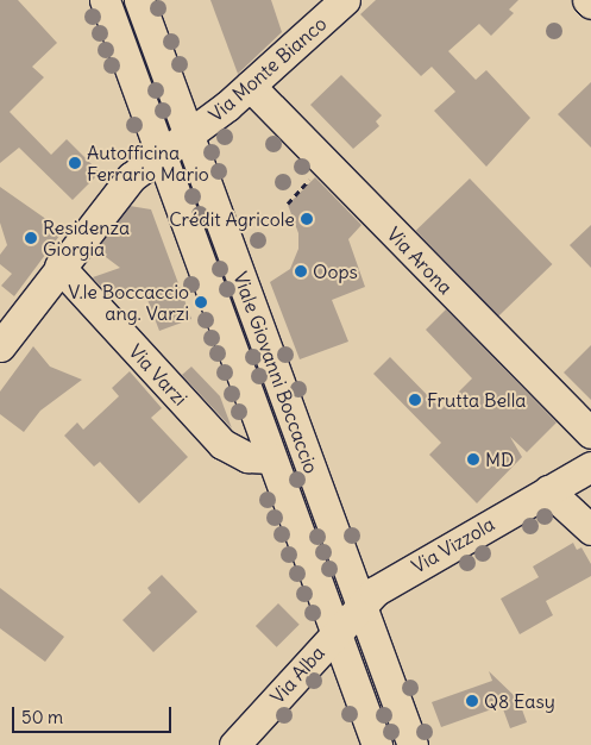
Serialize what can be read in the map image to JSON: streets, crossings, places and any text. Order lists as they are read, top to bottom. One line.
{"streets":{"street":["Via Monte Bianco","Via Arona","Viale Giovanni Boccaccio","Via Varzi","Via Vizzola","Via Alba"]},"crossings":[["Via Monte Bianco","Via Arona"],["Via Monte Bianco","Viale Giovanni Boccaccio"],["Viale Giovanni Boccaccio","Via Varzi"],["Viale Giovanni Boccaccio","Via Vizzola"],["Viale Giovanni Boccaccio","Via Alba"],["Via Vizzola","Via Alba"]],"places":["Autofficina Ferrario Mario","Crédit Agricole","Residenza Giorgia","Oops","V.le Boccaccio ang. Varzi","Frutta Bella","MD","Q8 Easy"],"scale_bar":"50 m"}
